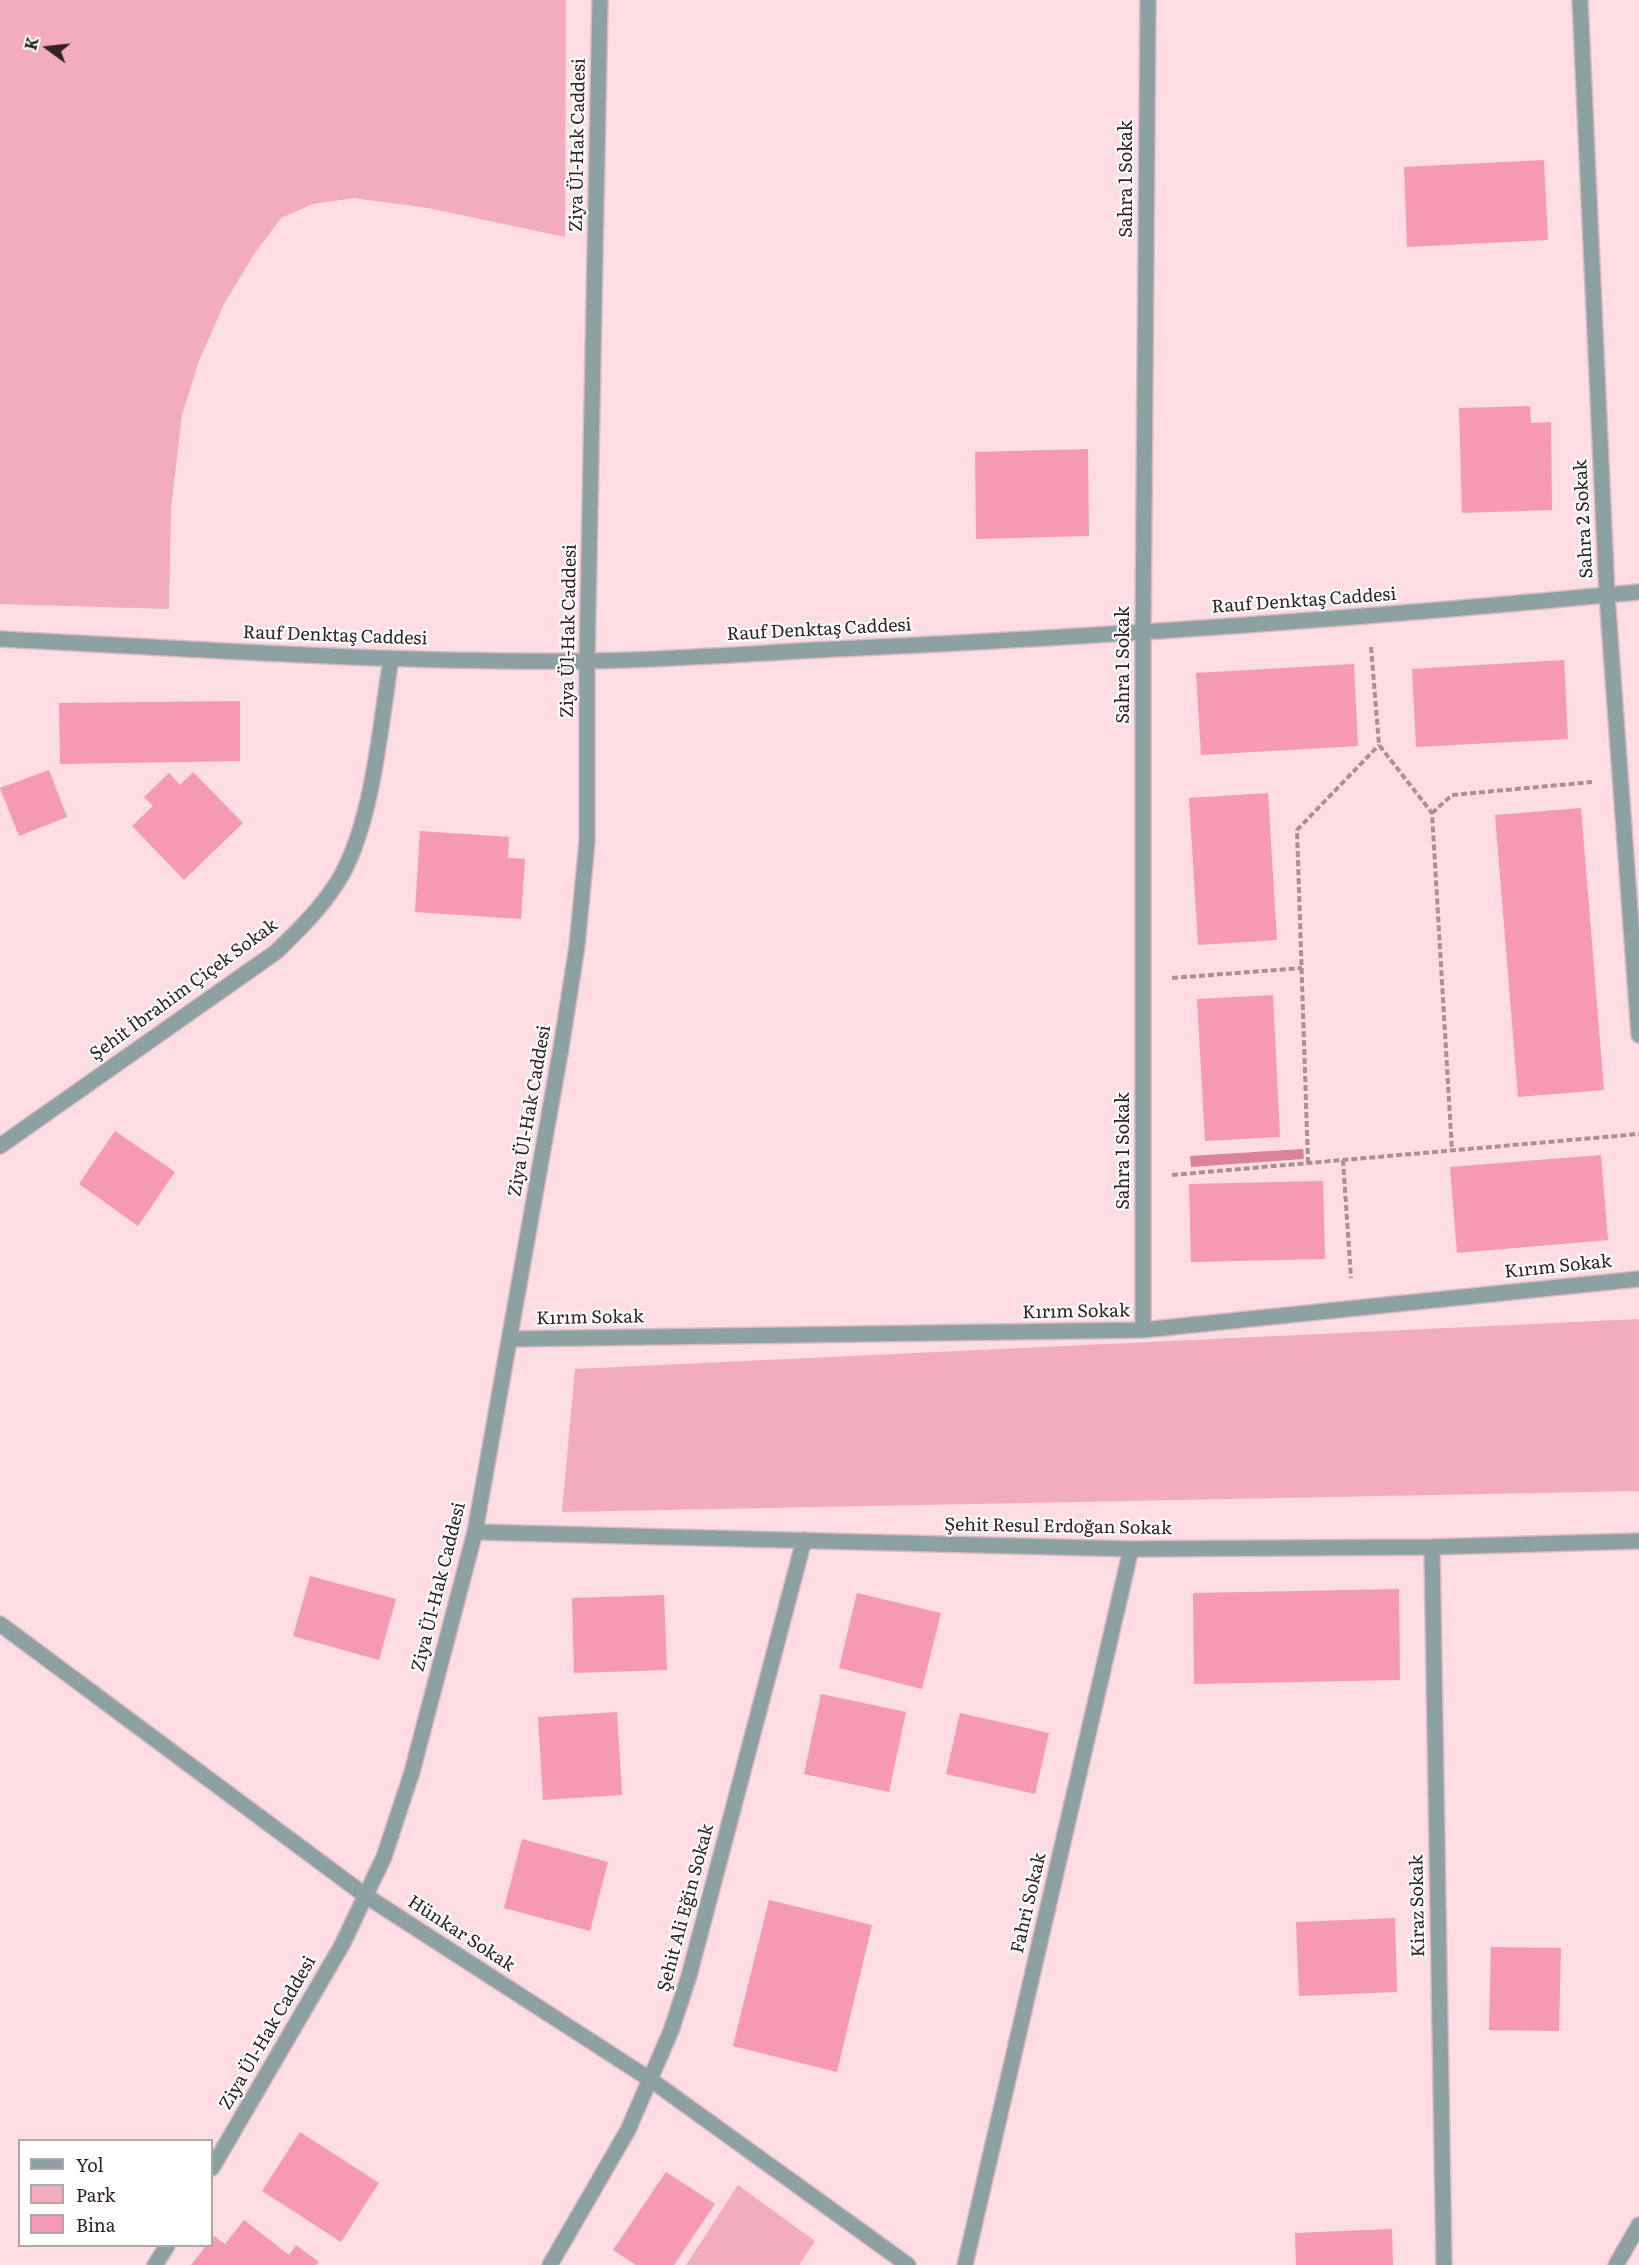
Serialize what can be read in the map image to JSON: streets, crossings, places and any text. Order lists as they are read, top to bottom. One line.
{"streets":{"street":["Ziya Ül-Hak Caddesi","Sahra 1 Sokak","Sahra 2 Sokak","Rauf Denktaş Caddesi","Şehit İbrahim Çiçek Sokak","Kırım Sokak","Şehit Resul Erdoğan Sokak","Fahri Sokak","Kiraz Sokak","Şehit Ali Eğin Sokak","Hünkar Sokak"]},"crossings":[["Ziya Ül-Hak Caddesi","Rauf Denktaş Caddesi"],["Ziya Ül-Hak Caddesi","Kırım Sokak"],["Ziya Ül-Hak Caddesi","Şehit Resul Erdoğan Sokak"],["Ziya Ül-Hak Caddesi","Hünkar Sokak"],["Sahra 1 Sokak","Rauf Denktaş Caddesi"],["Sahra 1 Sokak","Kırım Sokak"],["Sahra 2 Sokak","Rauf Denktaş Caddesi"],["Rauf Denktaş Caddesi","Şehit İbrahim Çiçek Sokak"],["Şehit Resul Erdoğan Sokak","Fahri Sokak"],["Şehit Resul Erdoğan Sokak","Kiraz Sokak"],["Şehit Resul Erdoğan Sokak","Şehit Ali Eğin Sokak"],["Şehit Ali Eğin Sokak","Hünkar Sokak"]],"legend":["Yol","Park","Bina"],"north":"left"}
